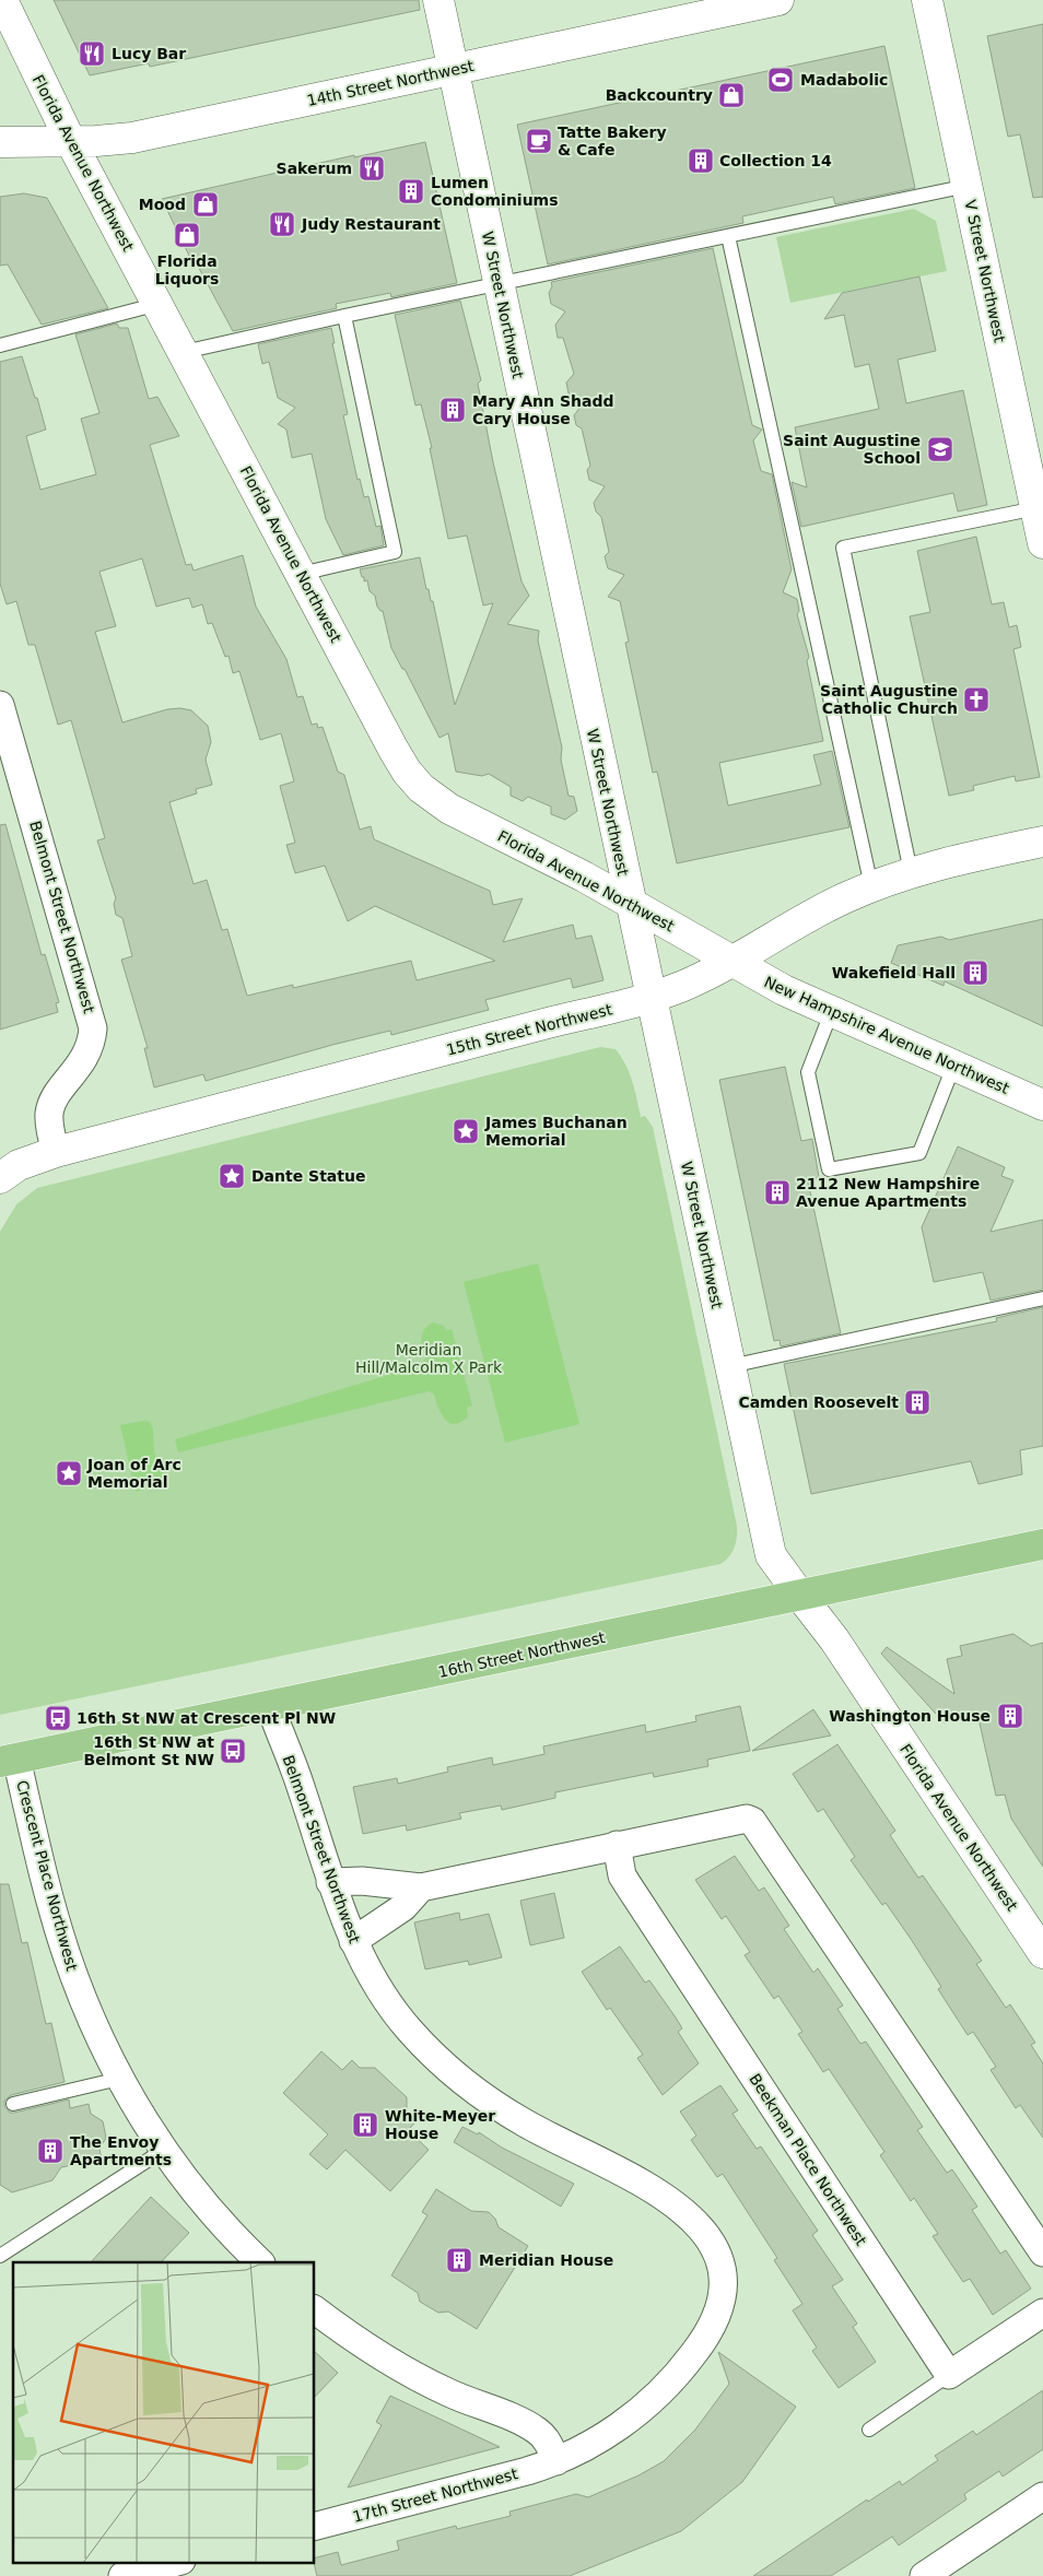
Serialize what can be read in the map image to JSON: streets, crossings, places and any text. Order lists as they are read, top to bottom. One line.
{"streets":{"main road":["16th Street Northwest"],"street":["14th Street Northwest","Florida Avenue Northwest","V Street Northwest","W Street Northwest","Belmont Street Northwest","15th Street Northwest","New Hampshire Avenue Northwest","Crescent Place Northwest","Beekman Place Northwest","17th Street Northwest"]},"crossings":[["14th Street Northwest","Florida Avenue Northwest"],["14th Street Northwest","W Street Northwest"],["Florida Avenue Northwest","W Street Northwest"],["Florida Avenue Northwest","15th Street Northwest"],["Florida Avenue Northwest","New Hampshire Avenue Northwest"],["Florida Avenue Northwest","16th Street Northwest"],["W Street Northwest","15th Street Northwest"],["W Street Northwest","16th Street Northwest"],["Belmont Street Northwest","15th Street Northwest"],["Belmont Street Northwest","16th Street Northwest"],["Belmont Street Northwest","17th Street Northwest"],["15th Street Northwest","New Hampshire Avenue Northwest"],["16th Street Northwest","Crescent Place Northwest"]],"parks":["Meridian Hill/Malcolm X Park"],"places":{"restaurant":["Lucy Bar","Sakerum","Judy Restaurant"],"sports":["Madabolic"],"shop":["Backcountry","Mood","Florida Liquors"],"cafe":["Tatte Bakery & Cafe"],"building":["Collection 14","Lumen Condominiums","Mary Ann Shadd Cary House","Wakefield Hall","2112 New Hampshire Avenue Apartments","Camden Roosevelt","Washington House","White-Meyer House","The Envoy Apartments","Meridian House"],"school or university":["Saint Augustine School"],"church":["Saint Augustine Catholic Church"],"place":["James Buchanan Memorial","Dante Statue","Joan of Arc Memorial"],"bus stop":["16th St NW at Crescent Pl NW","16th St NW at Belmont St NW"]}}
